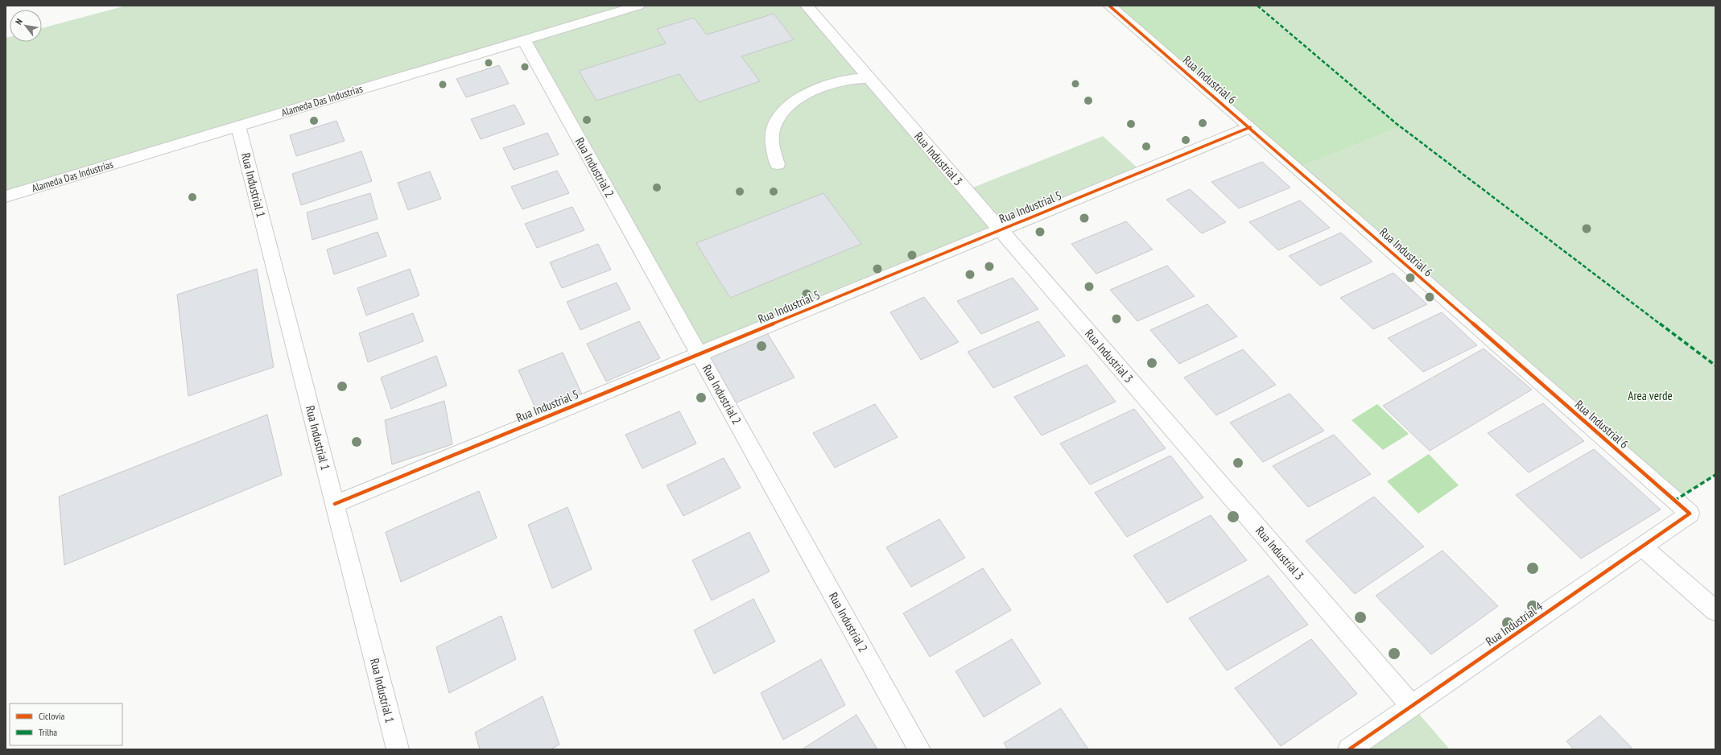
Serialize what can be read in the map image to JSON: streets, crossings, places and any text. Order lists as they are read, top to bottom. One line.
{"streets":{"street":["Rua Industrial 6","Alameda Das Industrias","Rua Industrial 3","Rua Industrial 2","Rua Industrial 1","Rua Industrial 5","Rua Industrial 4"]},"crossings":[["Rua Industrial 6","Rua Industrial 5"],["Rua Industrial 6","Rua Industrial 4"],["Alameda Das Industrias","Rua Industrial 2"],["Alameda Das Industrias","Rua Industrial 1"],["Rua Industrial 3","Rua Industrial 5"],["Rua Industrial 3","Rua Industrial 4"],["Rua Industrial 2","Rua Industrial 5"],["Rua Industrial 1","Rua Industrial 5"]],"parks":["Area verde"],"legend":["Ciclovia","Trilha"],"north":"top left"}
